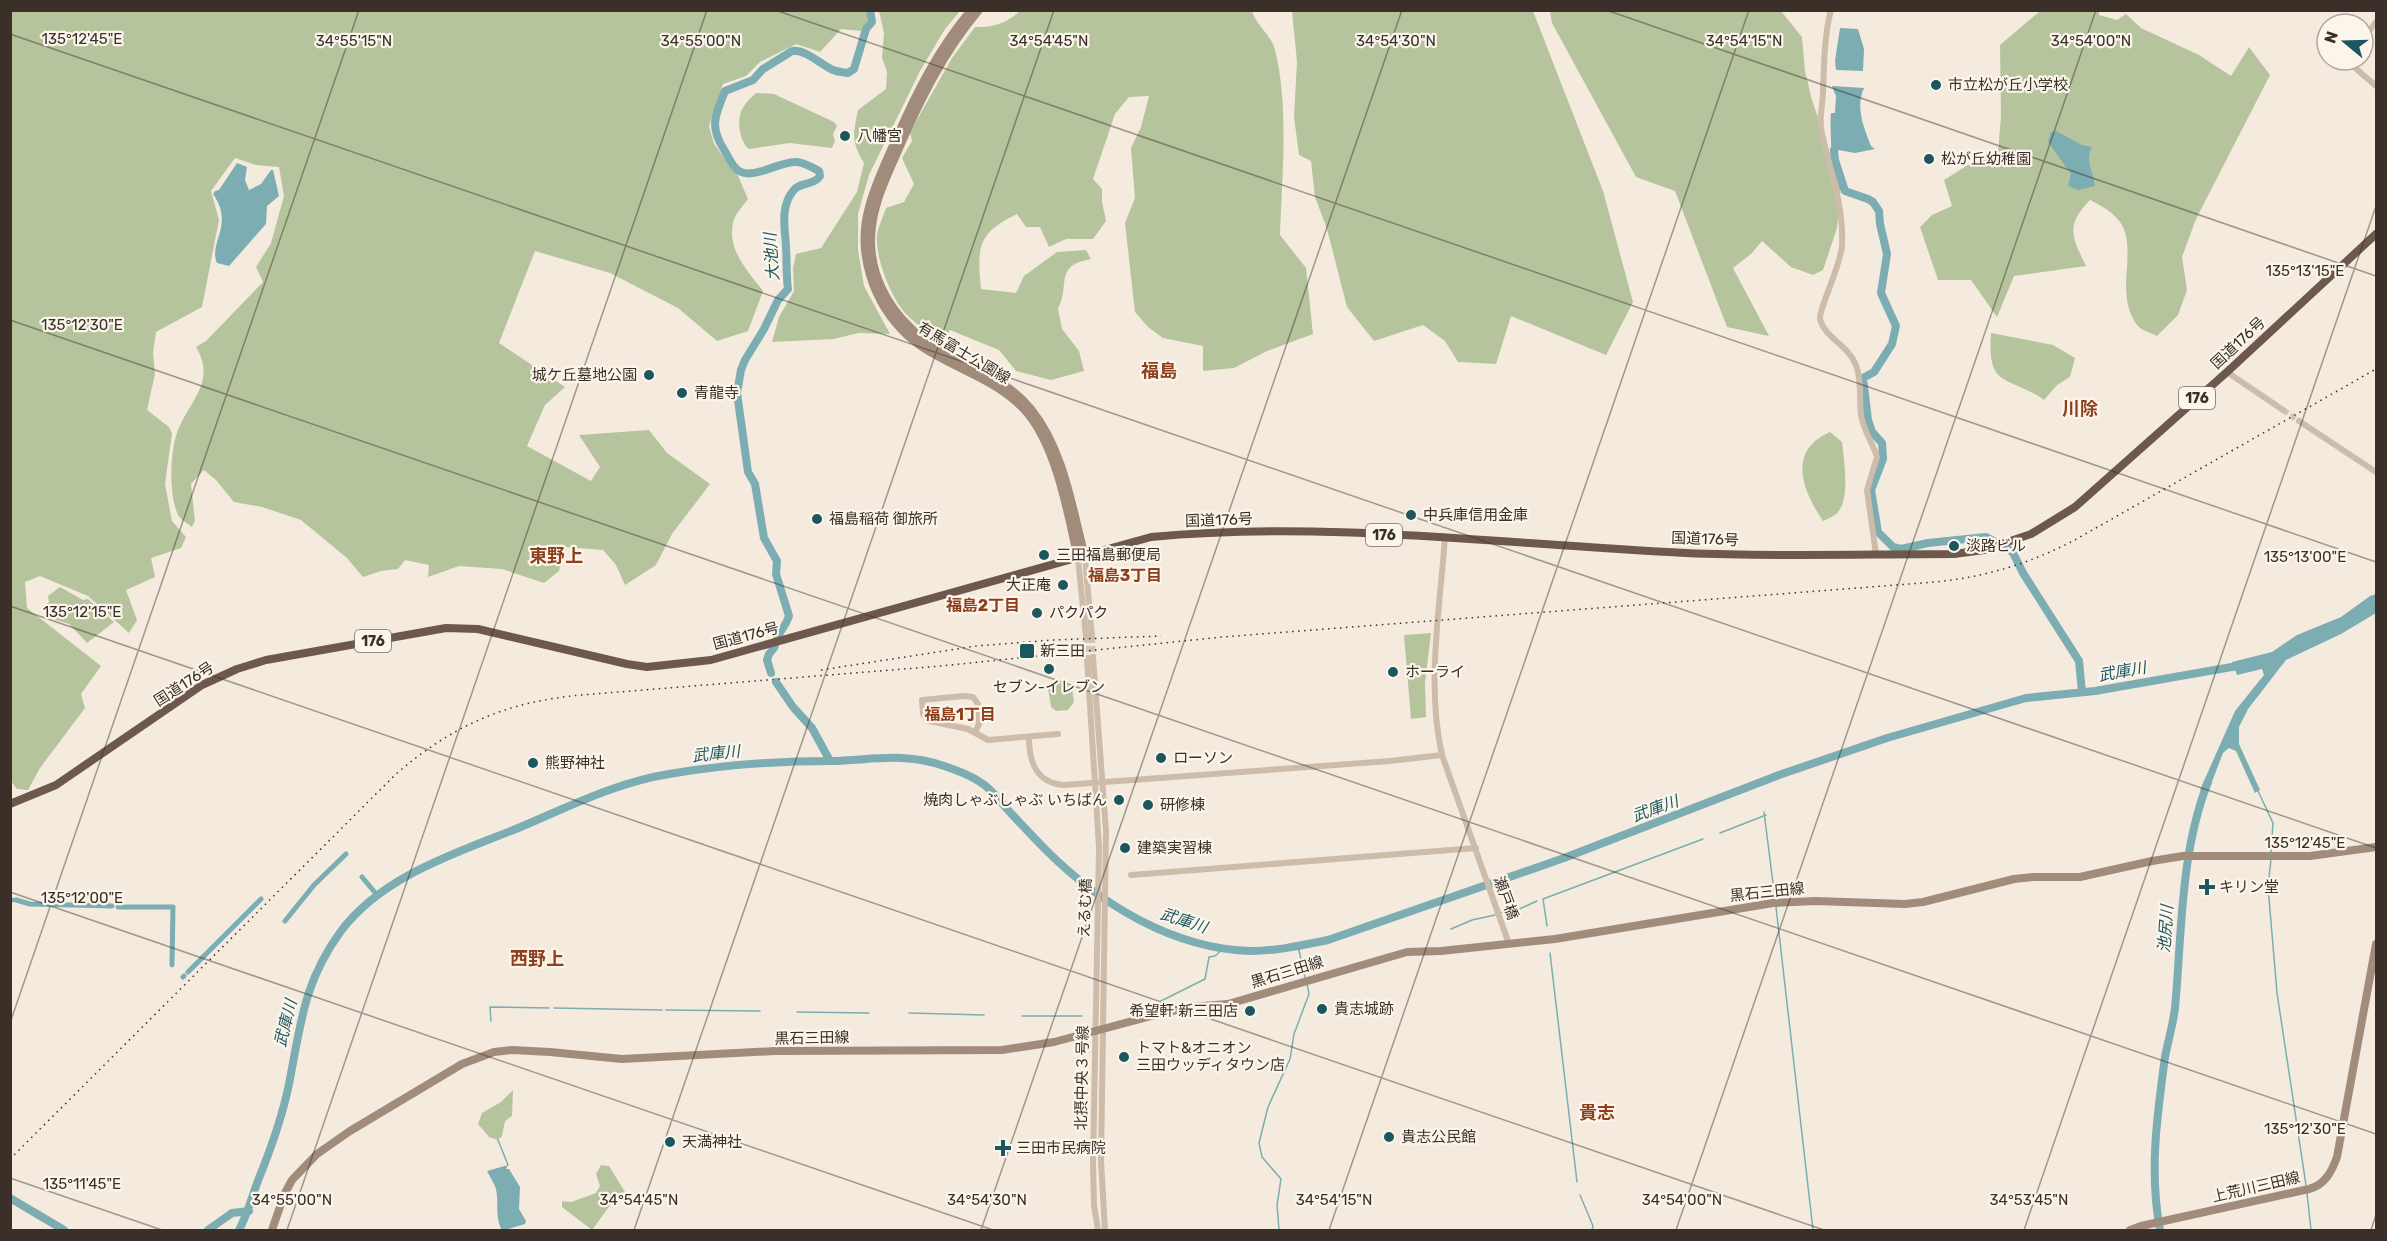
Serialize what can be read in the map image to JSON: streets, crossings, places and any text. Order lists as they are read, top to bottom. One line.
{"streets":{"highway":["国道176号","176"],"main road":["有馬富士公園線","黒石三田線","上荒川三田線"],"street":["瀬戸橋","えるむ橋","北摂中央３号線"]},"crossings":[["国道176号","有馬富士公園線"],["国道176号","瀬戸橋"],["黒石三田線","瀬戸橋"],["黒石三田線","北摂中央３号線"],["えるむ橋","北摂中央３号線"]],"districts":["福島","川除","東野上","福島3丁目","福島2丁目","福島1丁目","西野上","貴志"],"water":["大池川","武庫川","池尻川"],"places":{"other":["市立松が丘小学校","八幡宮","松が丘幼稚園","城ケ丘墓地公園","青龍寺","中兵庫信用金庫","福島稲荷 御旅所","淡路ビル","三田福島郵便局","大正庵","パクパク","セブン-イレブン","ホーライ","ローソン","熊野神社","焼肉しゃぶしゃぶ いちばん","研修棟","建築実習棟","貴志城跡","希望軒 新三田店","トマト&オニオン 三田ウッディタウン店","貴志公民館","天満神社"],"transit":["新三田"],"health":["キリン堂","三田市民病院"]},"north":"left","coordinates":["135°12'45\"E","34°55'15\"N","34°55'00\"N","34°54'45\"N","34°54'30\"N","34°54'15\"N","34°54'00\"N","135°13'15\"E","135°12'30\"E","135°13'00\"E","135°12'15\"E","135°12'00\"E","135°11'45\"E","34°53'45\"N"]}
